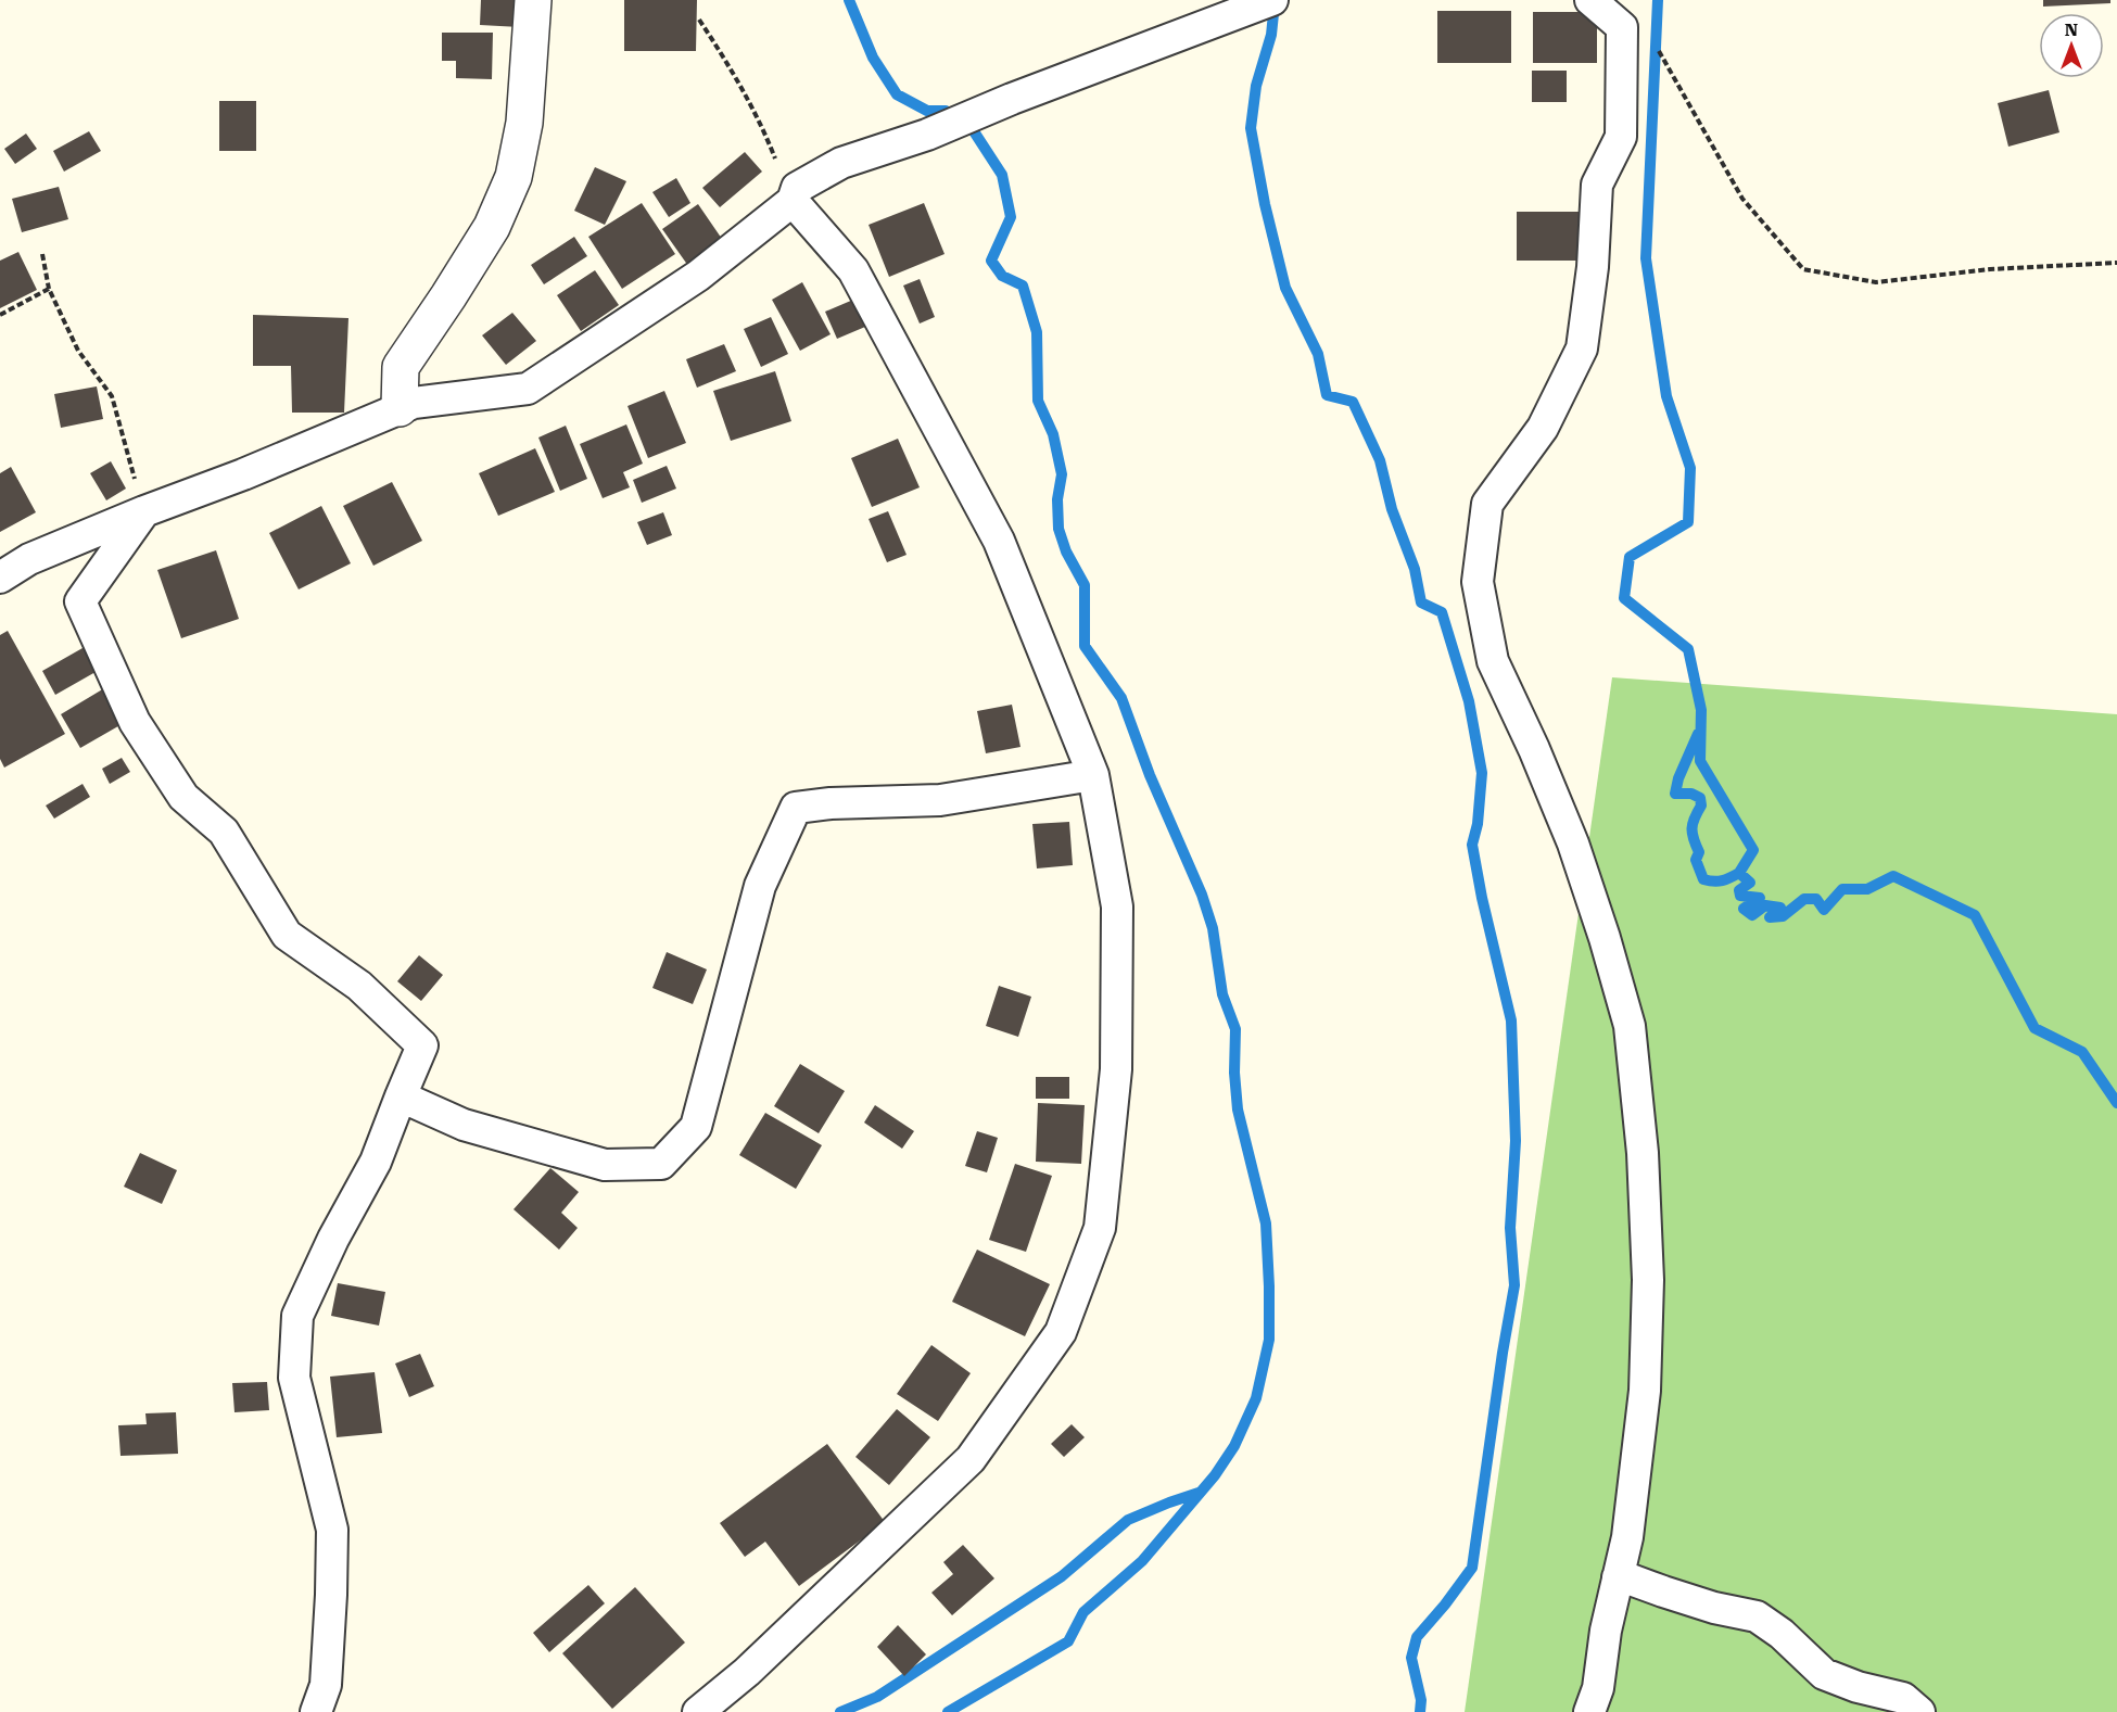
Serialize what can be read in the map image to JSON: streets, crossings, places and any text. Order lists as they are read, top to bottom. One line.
{"north":"top"}
